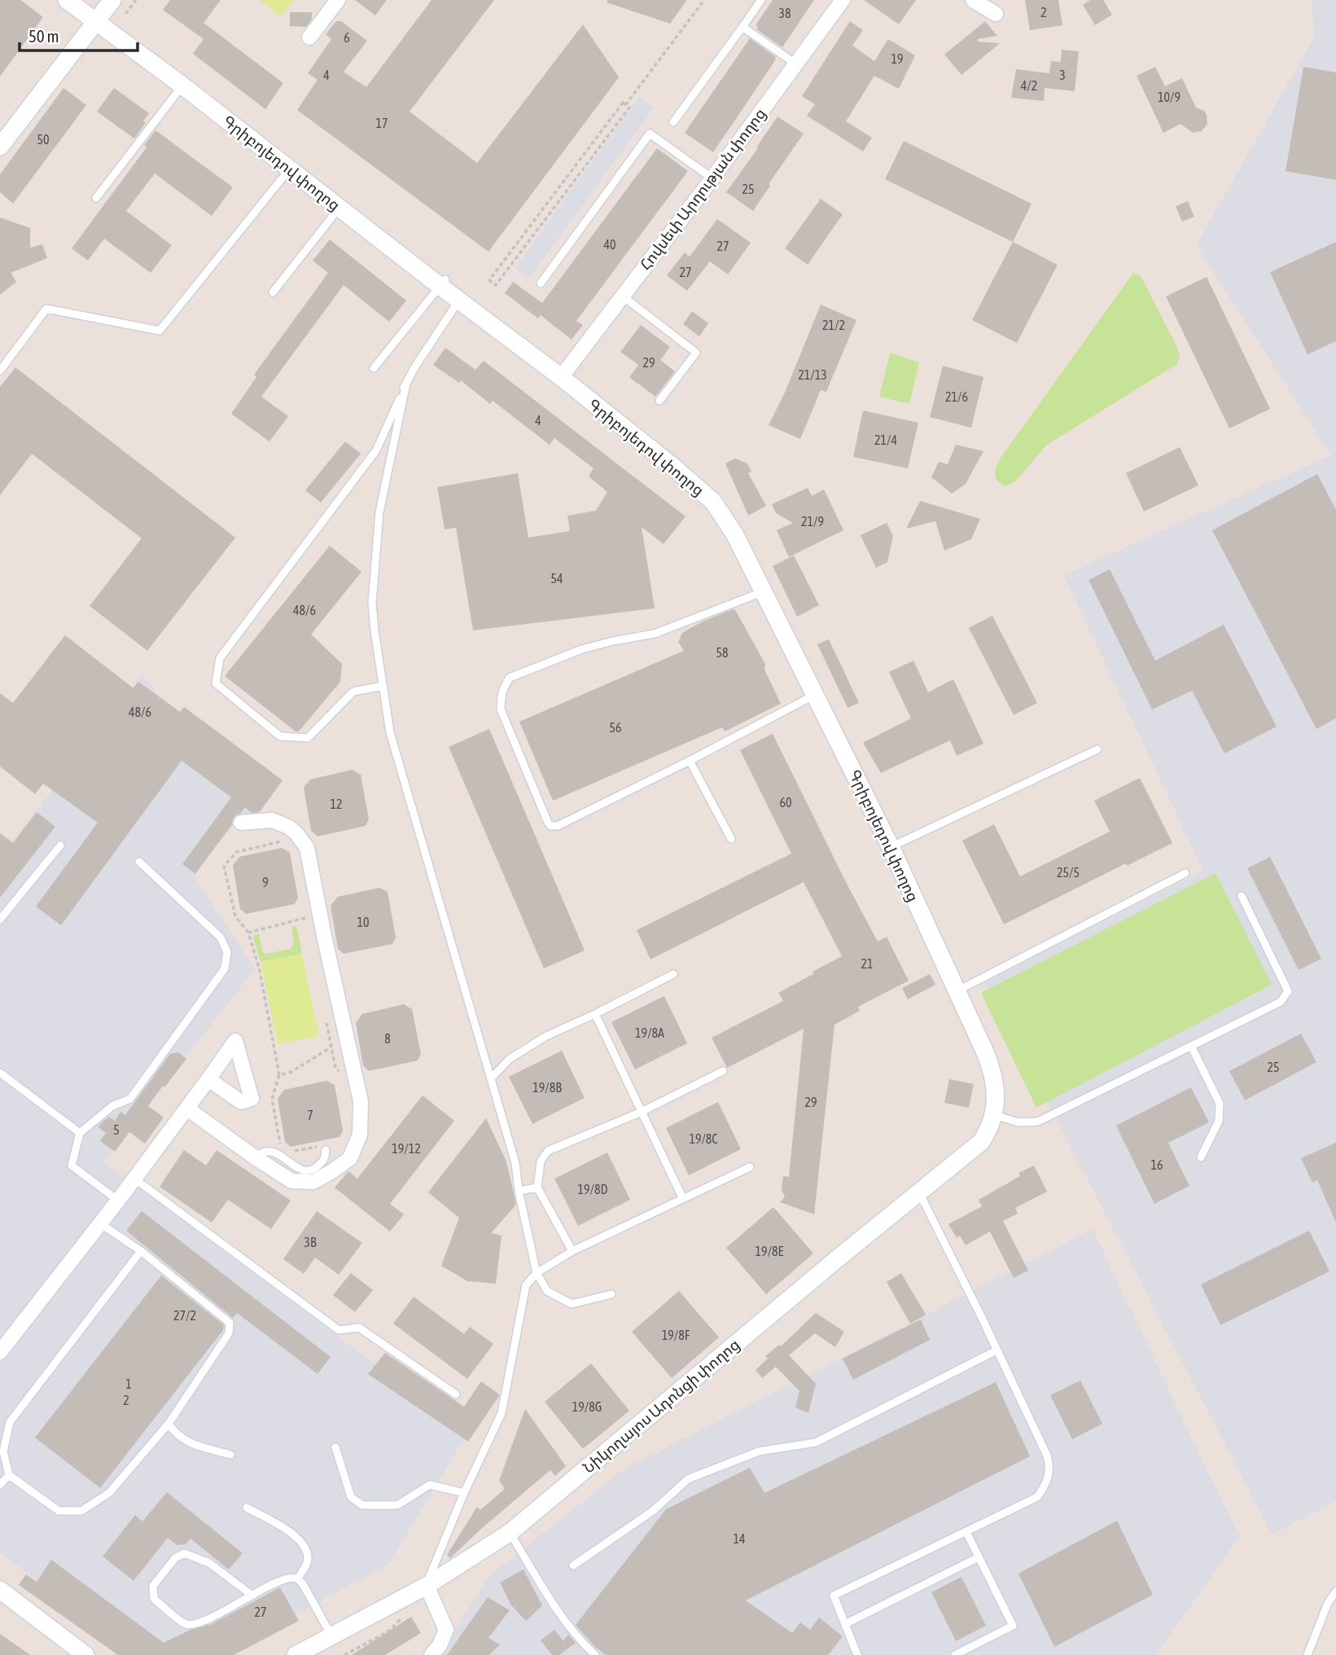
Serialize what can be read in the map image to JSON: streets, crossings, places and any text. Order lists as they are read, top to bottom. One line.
{"streets":{"street":["Գրիբոյեդով փողոց","Հովսեփ Արղության փողոց","Նիկողայոս Ադոնցի փողոց"]},"crossings":[["Գրիբոյեդով փողոց","Հովսեփ Արղության փողոց"],["Գրիբոյեդով փողոց","Նիկողայոս Ադոնցի փողոց"]],"house_numbers":["2","38","6","19","4","3","4/2","10/9","17","50","25","40","27","27","21/2","29","21/13","21/6","4","21/4","21/9","54","48/6","58","48/6","56","60","12","25/5","9","10","21","19/8A","8","25","19/8B","29","7","5","19/8C","19/12","16","19/8D","3B","19/8E","27/2","19/8F","1","2","19/8G","14","27"],"scale_bar":"50 m"}
